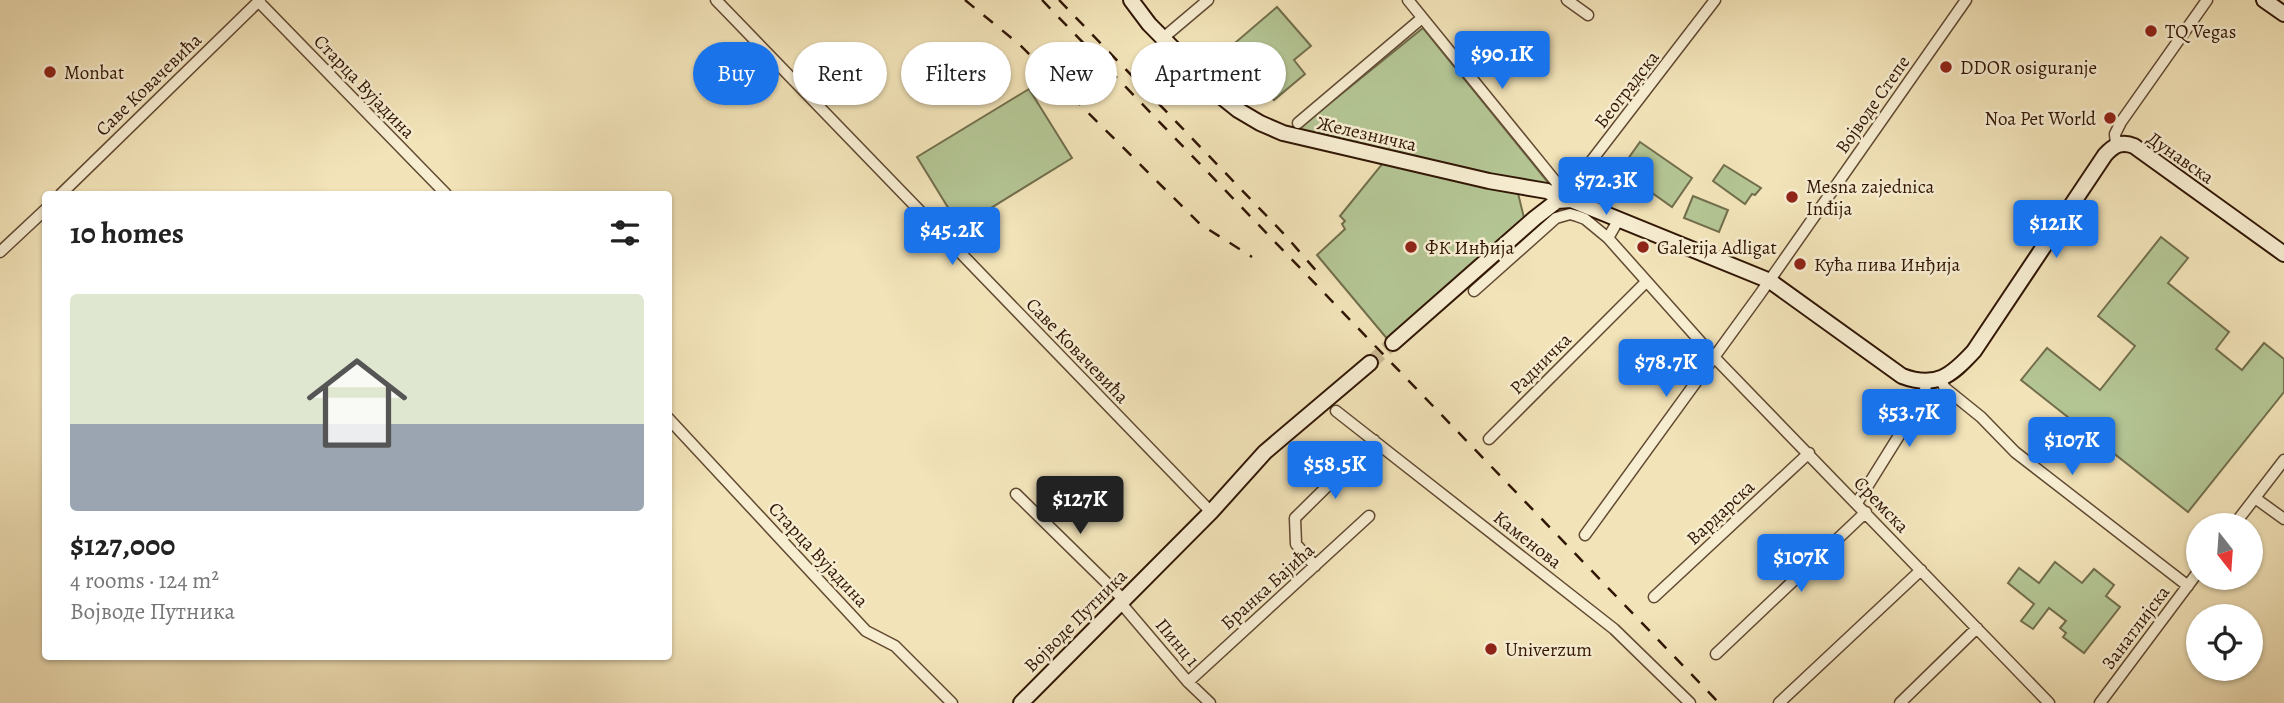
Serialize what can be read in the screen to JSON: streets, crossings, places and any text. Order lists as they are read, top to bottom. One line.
{"streets":{"main road":["Железничка","Дунавска","Војводе Путника"],"street":["Саве Ковачевића","Старца Вујадина","Београдска","Војводе Степе","Радничка","Сремска","Вардарска","Каменова","Бранка Бајића","Занатлијска","Пинц 1"]},"crossings":[["Саве Ковачевића","Старца Вујадина"],["Саве Ковачевића","Војводе Путника"],["Београдска","Железничка"],["Војводе Степе","Железничка"],["Војводе Степе","Сремска"],["Радничка","Сремска"],["Сремска","Вардарска"],["Бранка Бајића","Пинц 1"],["Војводе Путника","Пинц 1"]],"places":["TQ Vegas","DDOR osiguranje","Monbat","Noa Pet World","Mesna zajednica Inđija","ФК Инђија","Galerija Adligat","Кућа пива Инђија","Univerzum"],"north":"bottom","page":{"price":["$90.1K","$72.3K","$121K","$45.2K","$78.7K","$53.7K","$107K","$58.5K","$127K","$107K"],"chip":["Buy","Rent","Filters","New","Apartment"],"heading":"10 homes","list":[{"name":"$127,000","note":"4 rooms · 124 m² · Војводе Путника"}]}}
